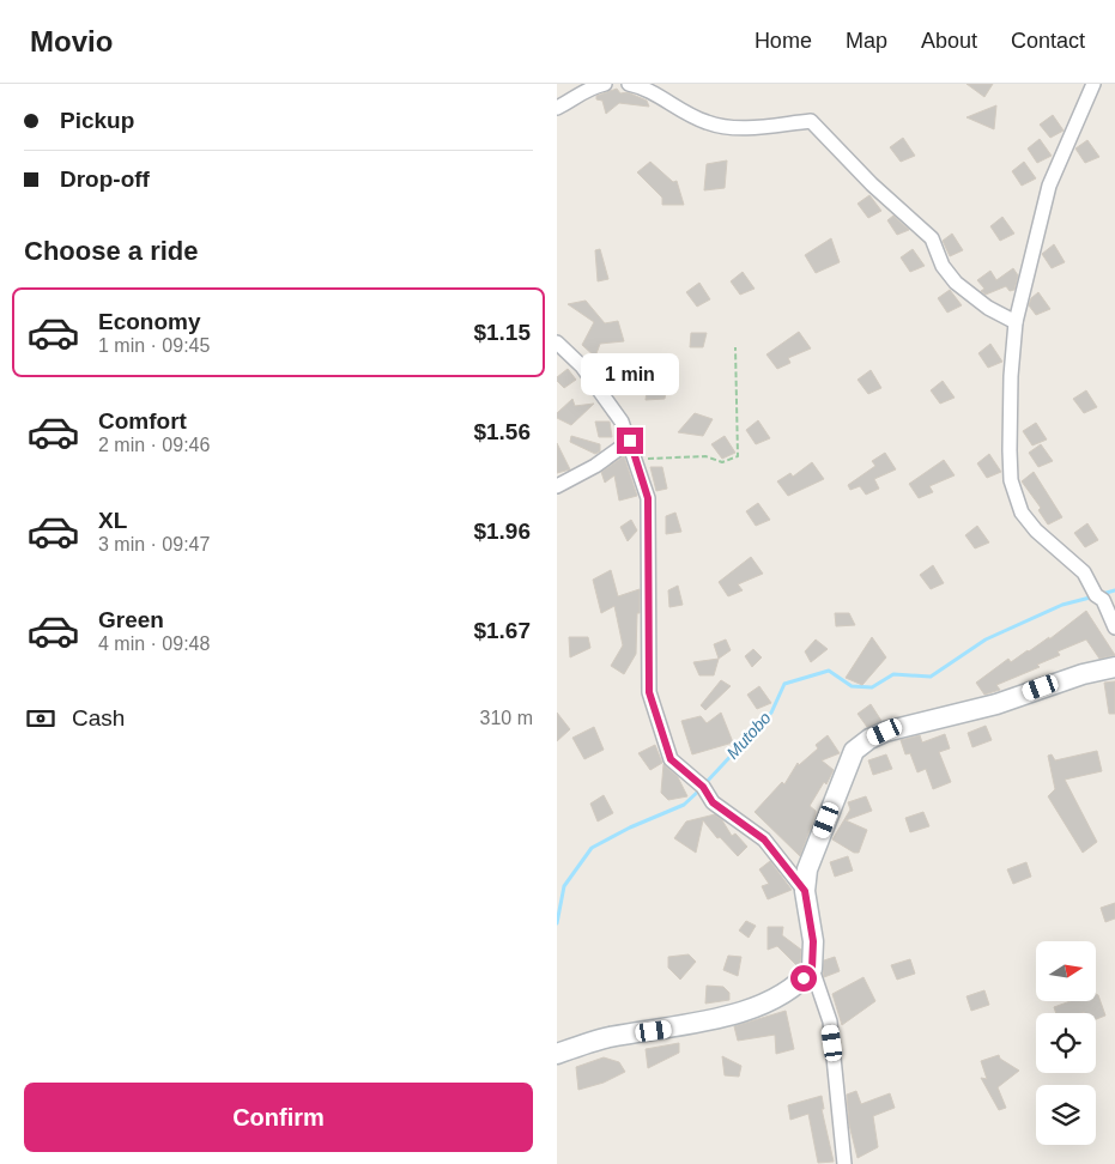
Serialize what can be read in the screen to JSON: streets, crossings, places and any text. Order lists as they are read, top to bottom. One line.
{"water":["Mutobo"],"north":"right","page":{"header":"Movio","nav":["Home","Map","About","Contact"],"banner":["Pickup","Drop-off"],"heading":"Choose a ride","list":[{"name":"Economy","note":"1 min · 09:45","value":"$1.15"},{"name":"Comfort","note":"2 min · 09:46","value":"$1.56"},{"name":"XL","note":"3 min · 09:47","value":"$1.96"},{"name":"Green","note":"4 min · 09:48","value":"$1.67"}],"bubble":"1 min","pay":["Cash","310 m"],"buttons":"Confirm"}}
